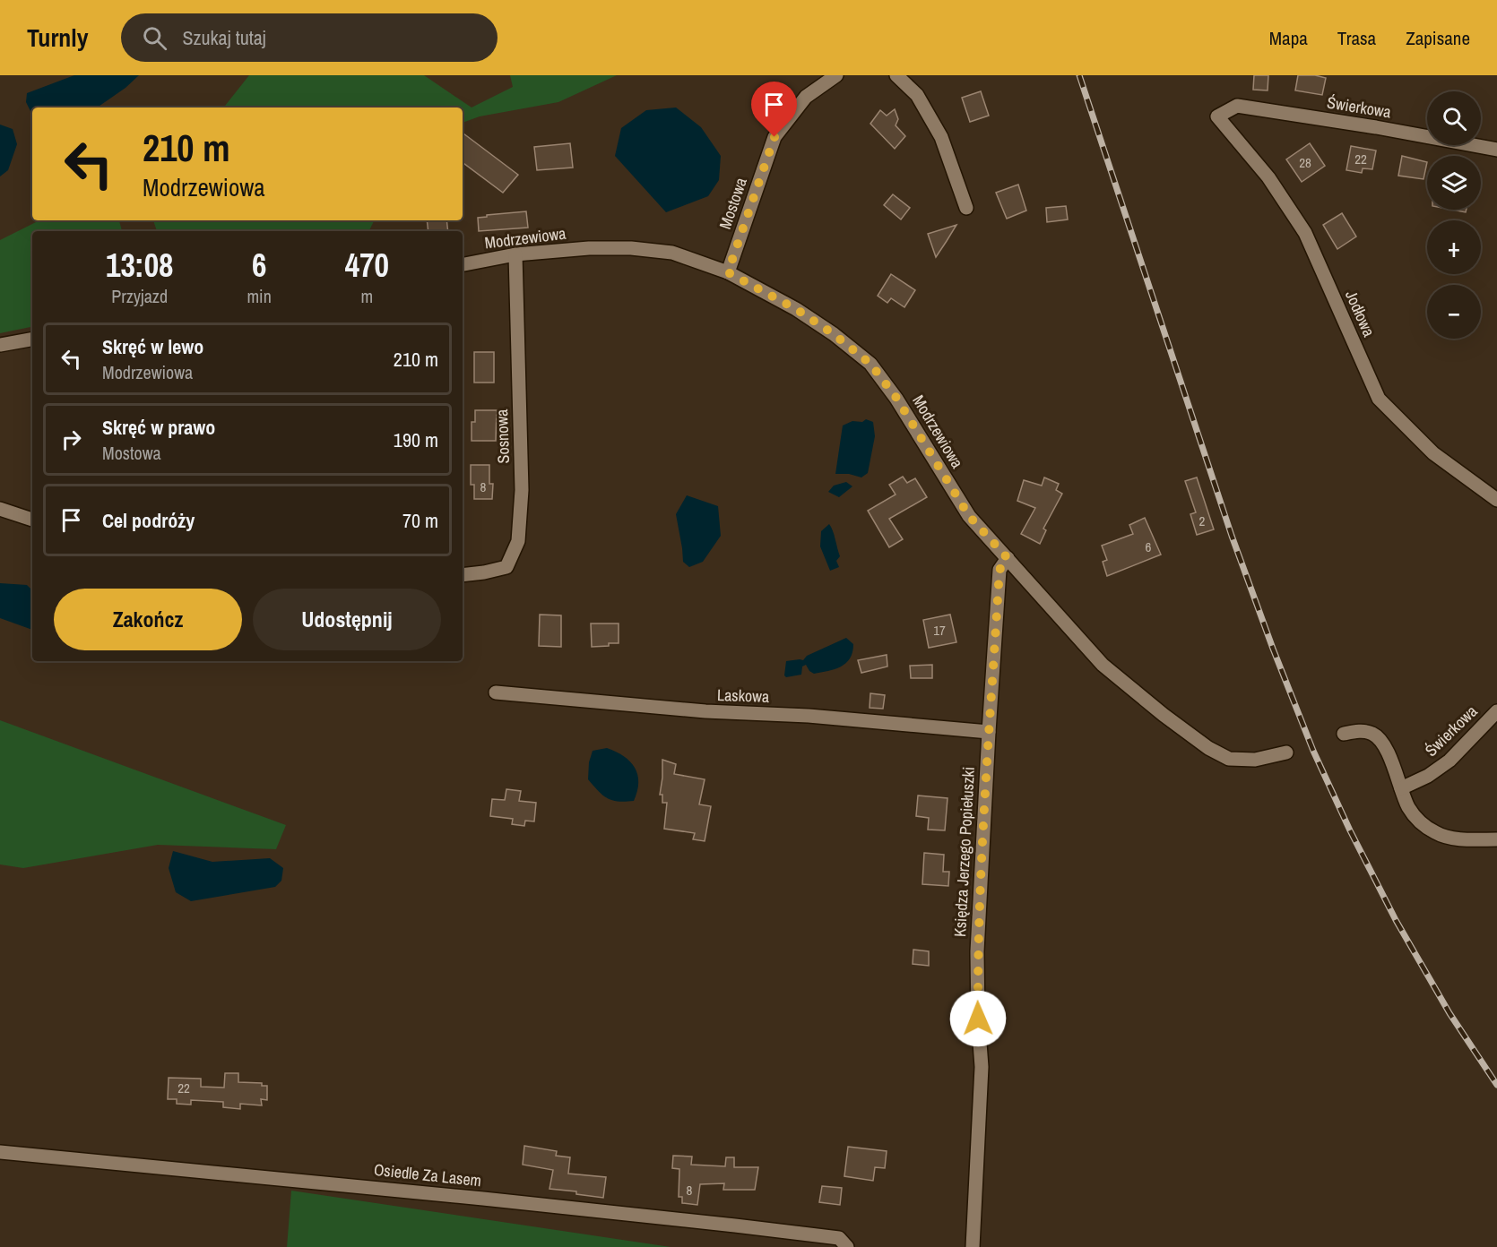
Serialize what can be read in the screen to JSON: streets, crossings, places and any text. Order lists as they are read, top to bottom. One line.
{"streets":{"street":["Świerkowa","Mostowa","Modrzewiowa","Jodłowa","Sosnowa","Laskowa","Księdza Jerzego Popiełuszki","Osiedle Za Lasem"]},"crossings":[["Świerkowa","Jodłowa"],["Mostowa","Modrzewiowa"],["Modrzewiowa","Sosnowa"],["Modrzewiowa","Księdza Jerzego Popiełuszki"],["Laskowa","Księdza Jerzego Popiełuszki"]],"house_numbers":["22","28","8","2","6","17","22","8"],"page":{"header":"Turnly","search":"Szukaj tutaj","nav":["Mapa","Trasa","Zapisane"],"map_buttons":["+","−"],"turn":["210 m","Modrzewiowa"],"eta":["13:08","Przyjazd","6","min","470","m"],"list":[{"name":"Skręć w lewo","note":"Modrzewiowa","value":"210 m"},{"name":"Skręć w prawo","note":"Mostowa","value":"190 m"},{"name":"Cel podróży","value":"70 m"}],"buttons":["Zakończ","Udostępnij"]}}
